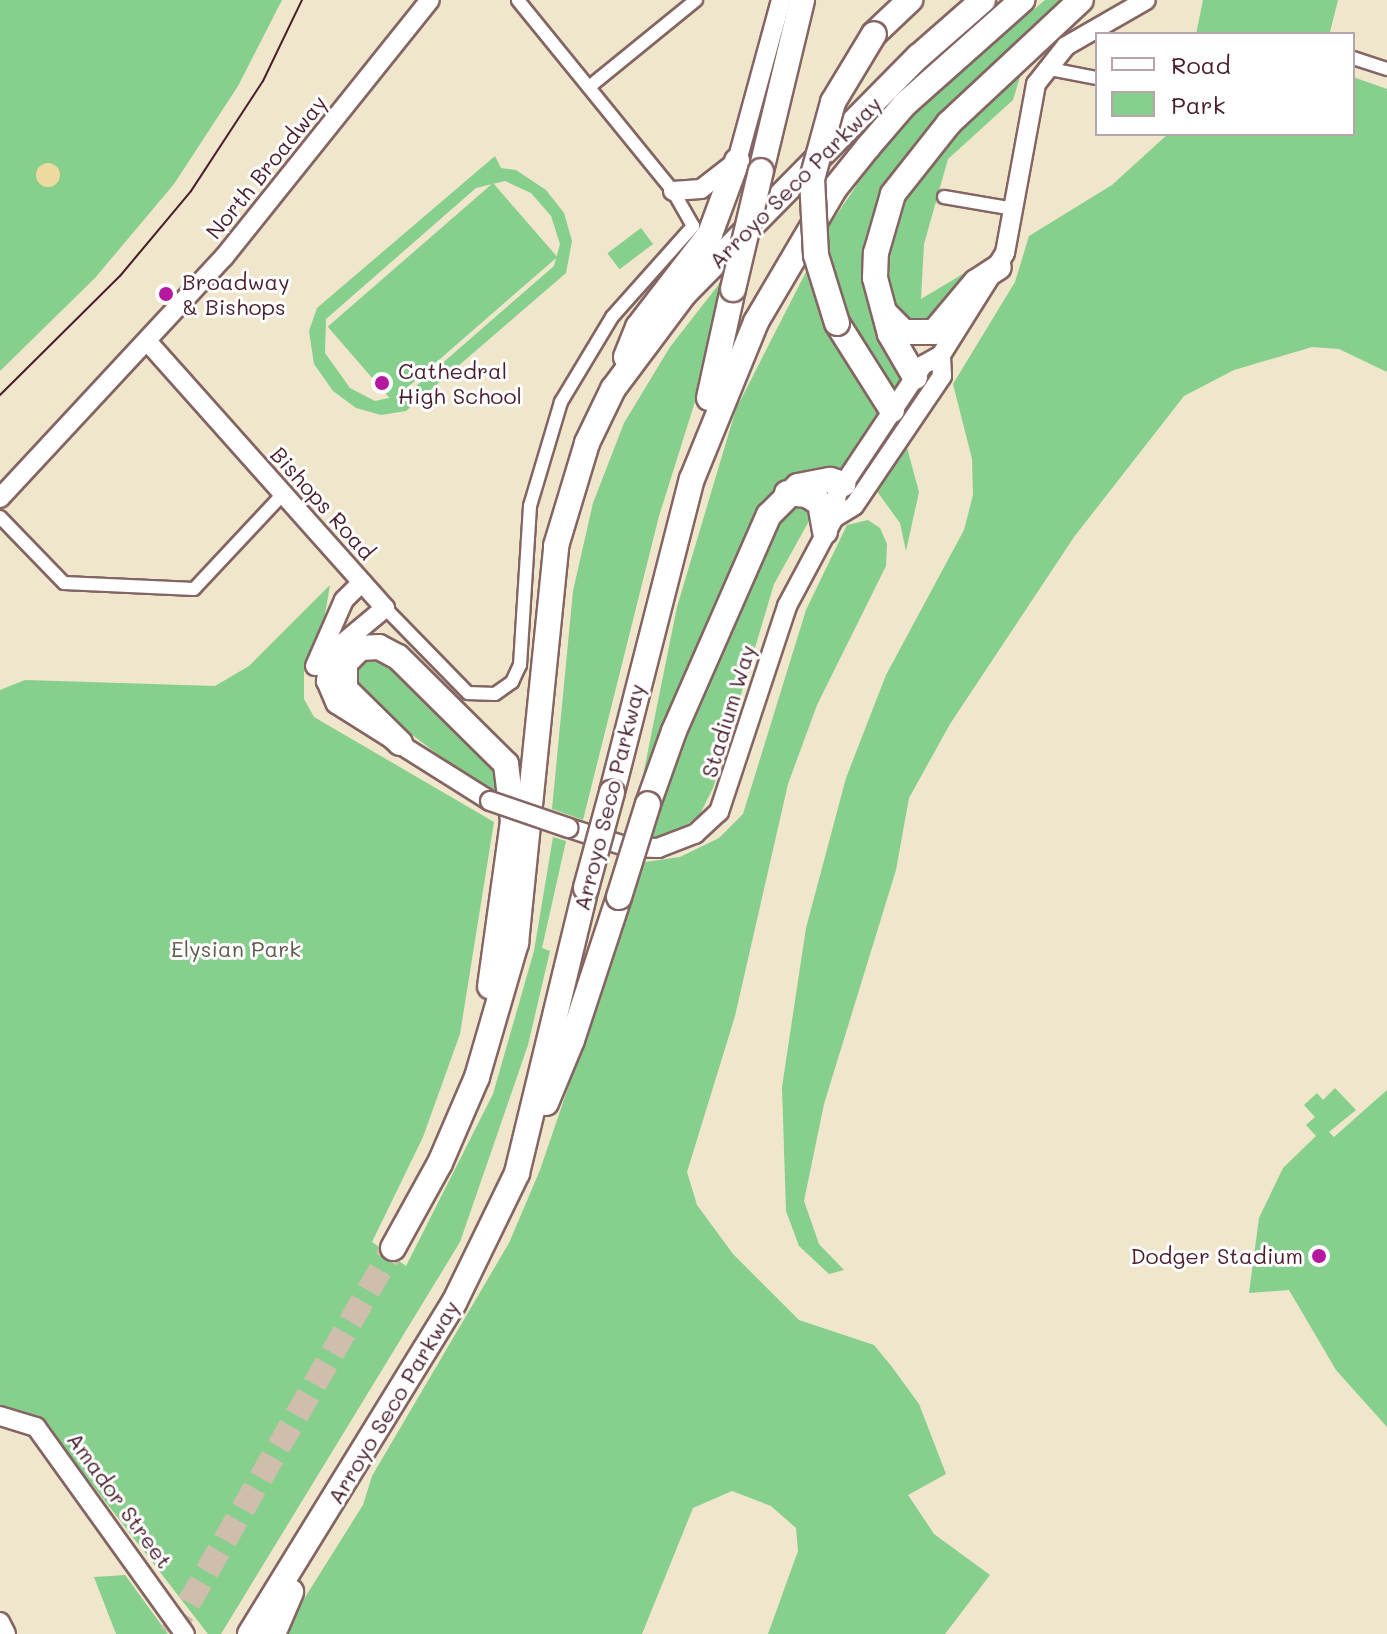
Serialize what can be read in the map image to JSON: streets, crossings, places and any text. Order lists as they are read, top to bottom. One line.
{"streets":{"highway":["Arroyo Seco Parkway"],"street":["North Broadway","Bishops Road","Stadium Way","Amador Street"]},"crossings":[["North Broadway","Bishops Road"],["Bishops Road","Stadium Way"]],"parks":["Elysian Park"],"places":["Broadway & Bishops","Cathedral High School","Dodger Stadium"],"legend":["Road","Park"]}
